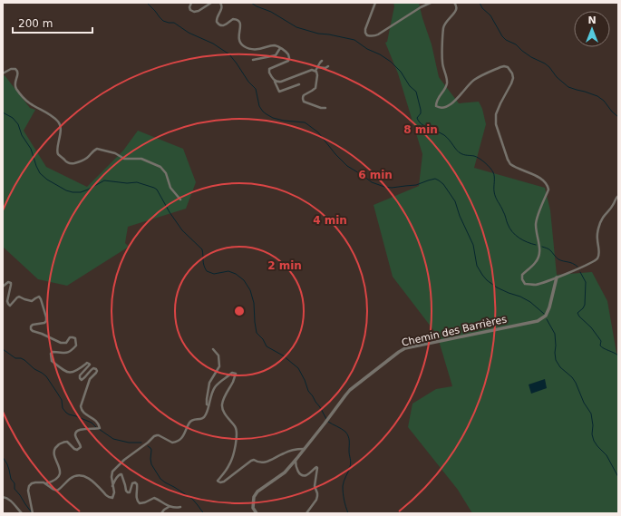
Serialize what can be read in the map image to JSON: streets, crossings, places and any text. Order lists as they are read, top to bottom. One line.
{"streets":{"street":["Chemin des Barrières"]},"scale_bar":"200 m","north":"top","rings":["8 min","6 min","4 min","2 min"]}
